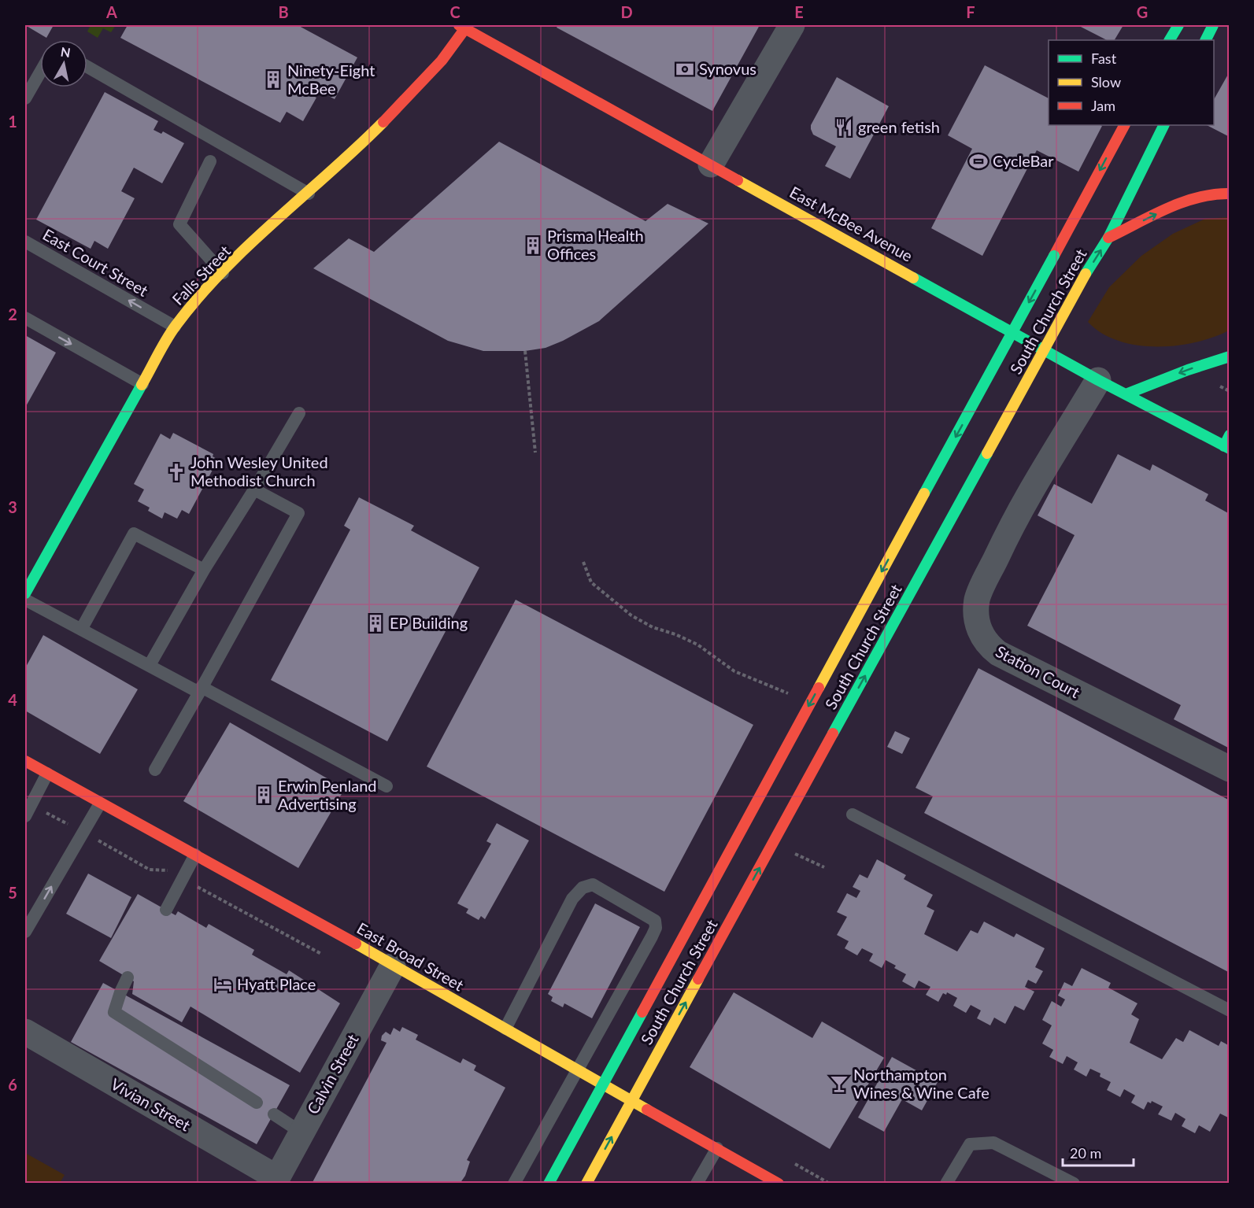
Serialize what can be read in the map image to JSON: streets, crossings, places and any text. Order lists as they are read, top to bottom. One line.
{"streets":{"main road":["East McBee Avenue","Falls Street","South Church Street","East Broad Street"],"street":["Station Court","Calvin Street","Vivian Street"],"lane":["East Court Street"]},"crossings":[["East McBee Avenue","Falls Street"],["East McBee Avenue","Station Court"],["East Court Street","Falls Street"],["East Broad Street","Calvin Street"],["Calvin Street","Vivian Street"]],"places":{"bank":["Synovus"],"building":["Ninety-Eight McBee","Prisma Health Offices","EP Building","Erwin Penland Advertising"],"restaurant":["green fetish"],"sports":["CycleBar"],"church":["John Wesley United Methodist Church"],"hotel":["Hyatt Place"],"bar":["Northampton Wines & Wine Cafe"]},"legend":["Fast","Slow","Jam"],"scale_bar":"20 m","north":"top","grid":{"columns":["A","B","C","D","E","F","G"],"rows":["1","2","3","4","5","6"]}}
